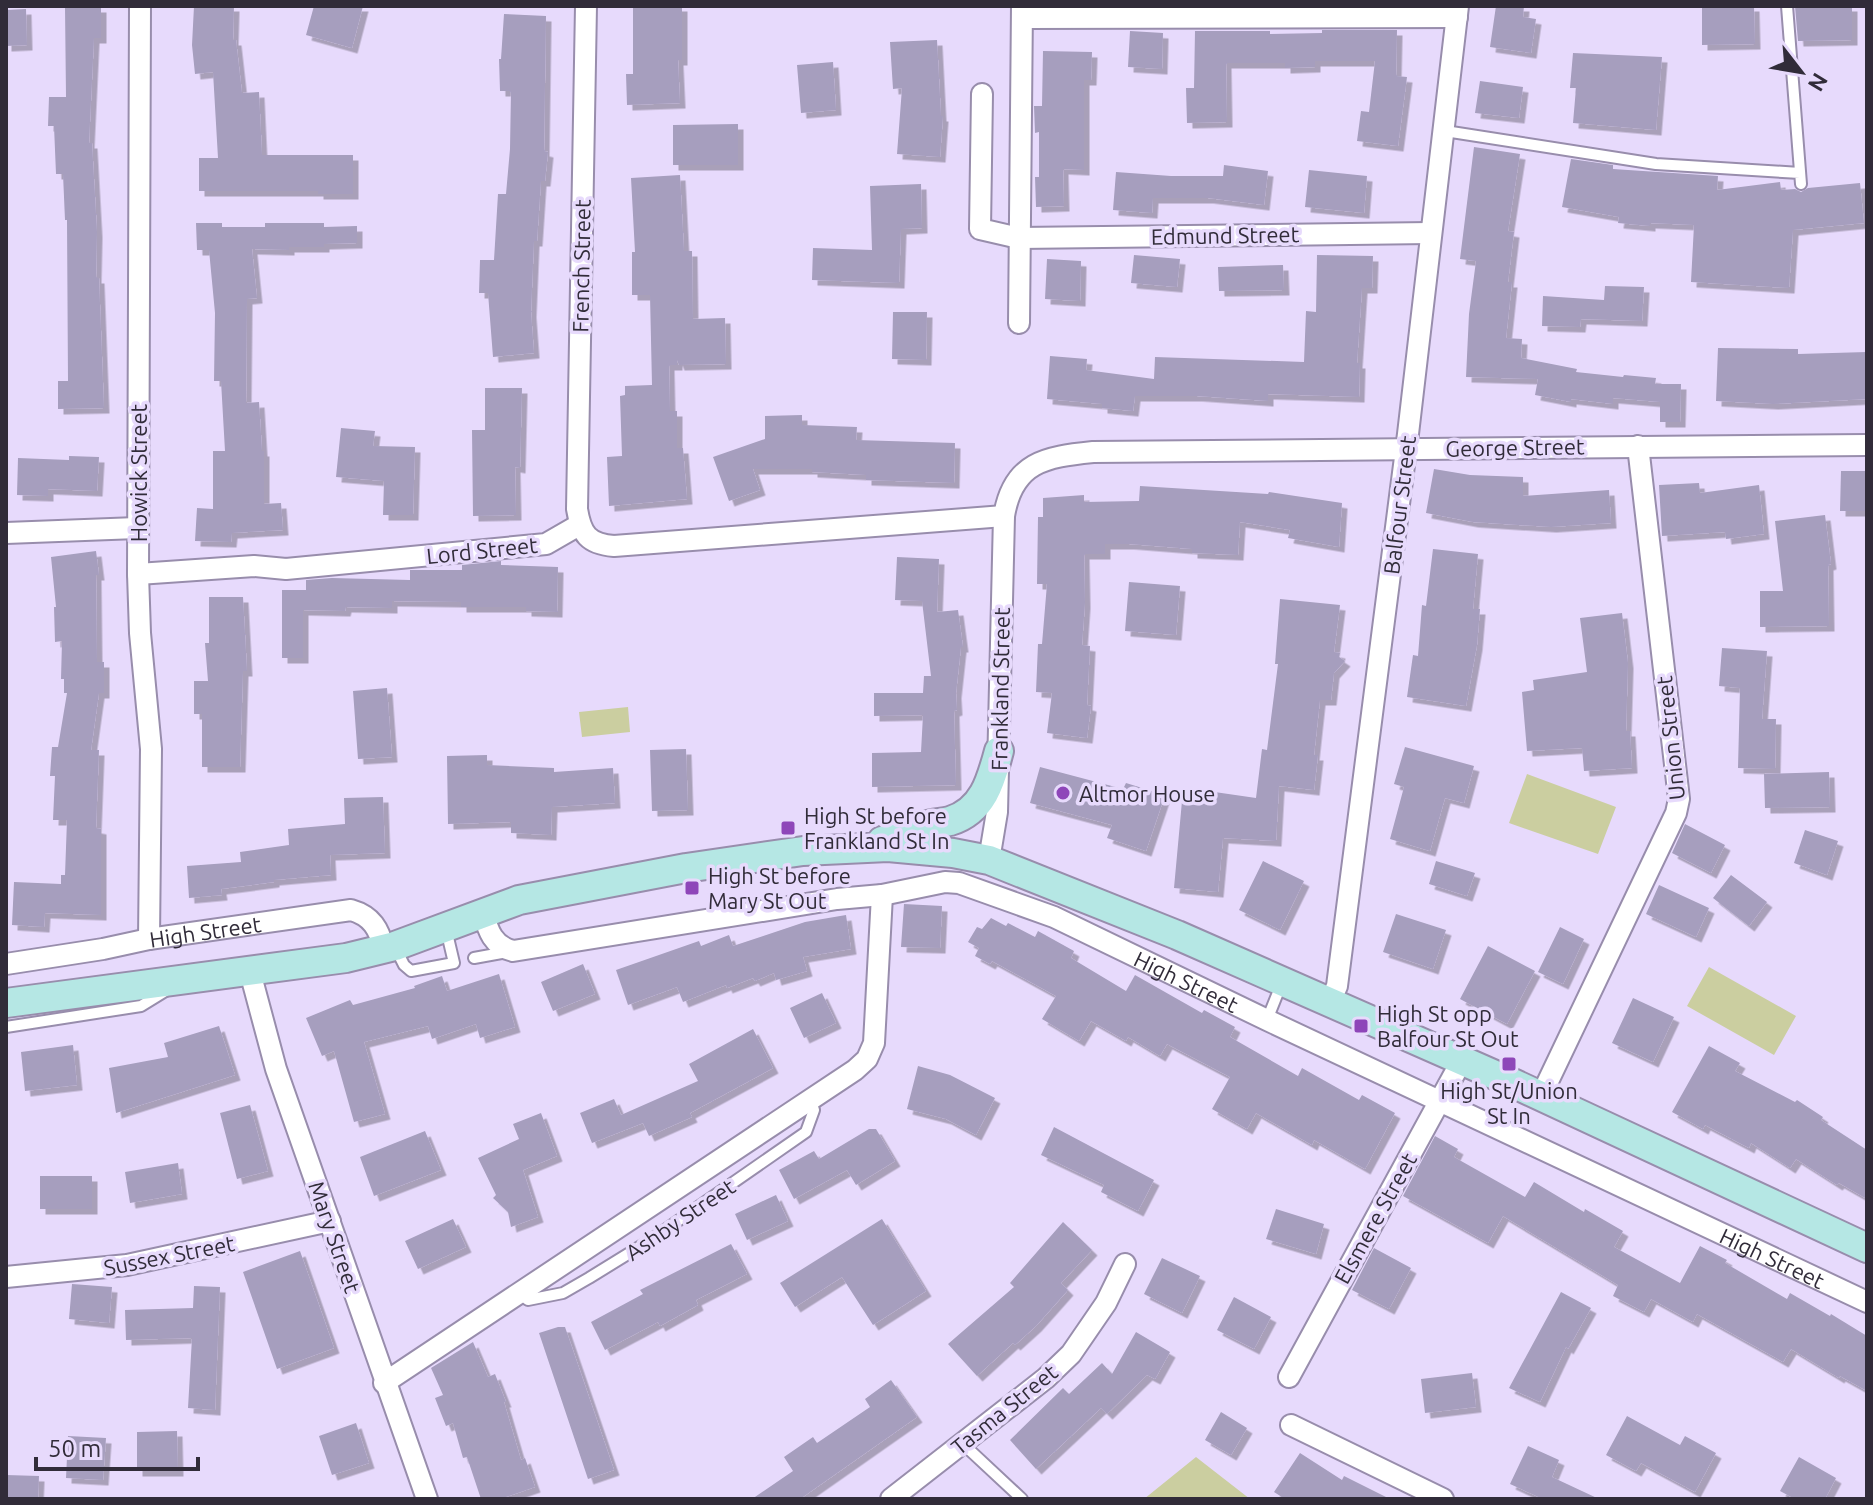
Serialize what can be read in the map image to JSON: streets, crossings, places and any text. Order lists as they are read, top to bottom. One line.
{"streets":{"main road":["High Street"],"street":["Edmund Street","French Street","George Street","Howick Street","Balfour Street","Lord Street","Frankland Street","Union Street","Elsmere Street","Ashby Street","Mary Street","Sussex Street","Tasma Street"]},"crossings":[["Edmund Street","Balfour Street"],["French Street","Lord Street"],["George Street","Balfour Street"],["George Street","Frankland Street"],["George Street","Union Street"],["Howick Street","Lord Street"],["Howick Street","High Street"],["Balfour Street","High Street"],["Frankland Street","High Street"],["Union Street","High Street"],["High Street","Elsmere Street"],["High Street","Ashby Street"],["High Street","Mary Street"],["Ashby Street","Mary Street"],["Mary Street","Sussex Street"]],"places":{"other":["Altmor House"],"transit":["High St before Frankland St In","High St before Mary St Out","High St opp Balfour St Out","High St/Union St In"]},"scale_bar":"50 m","north":"bottom right"}
